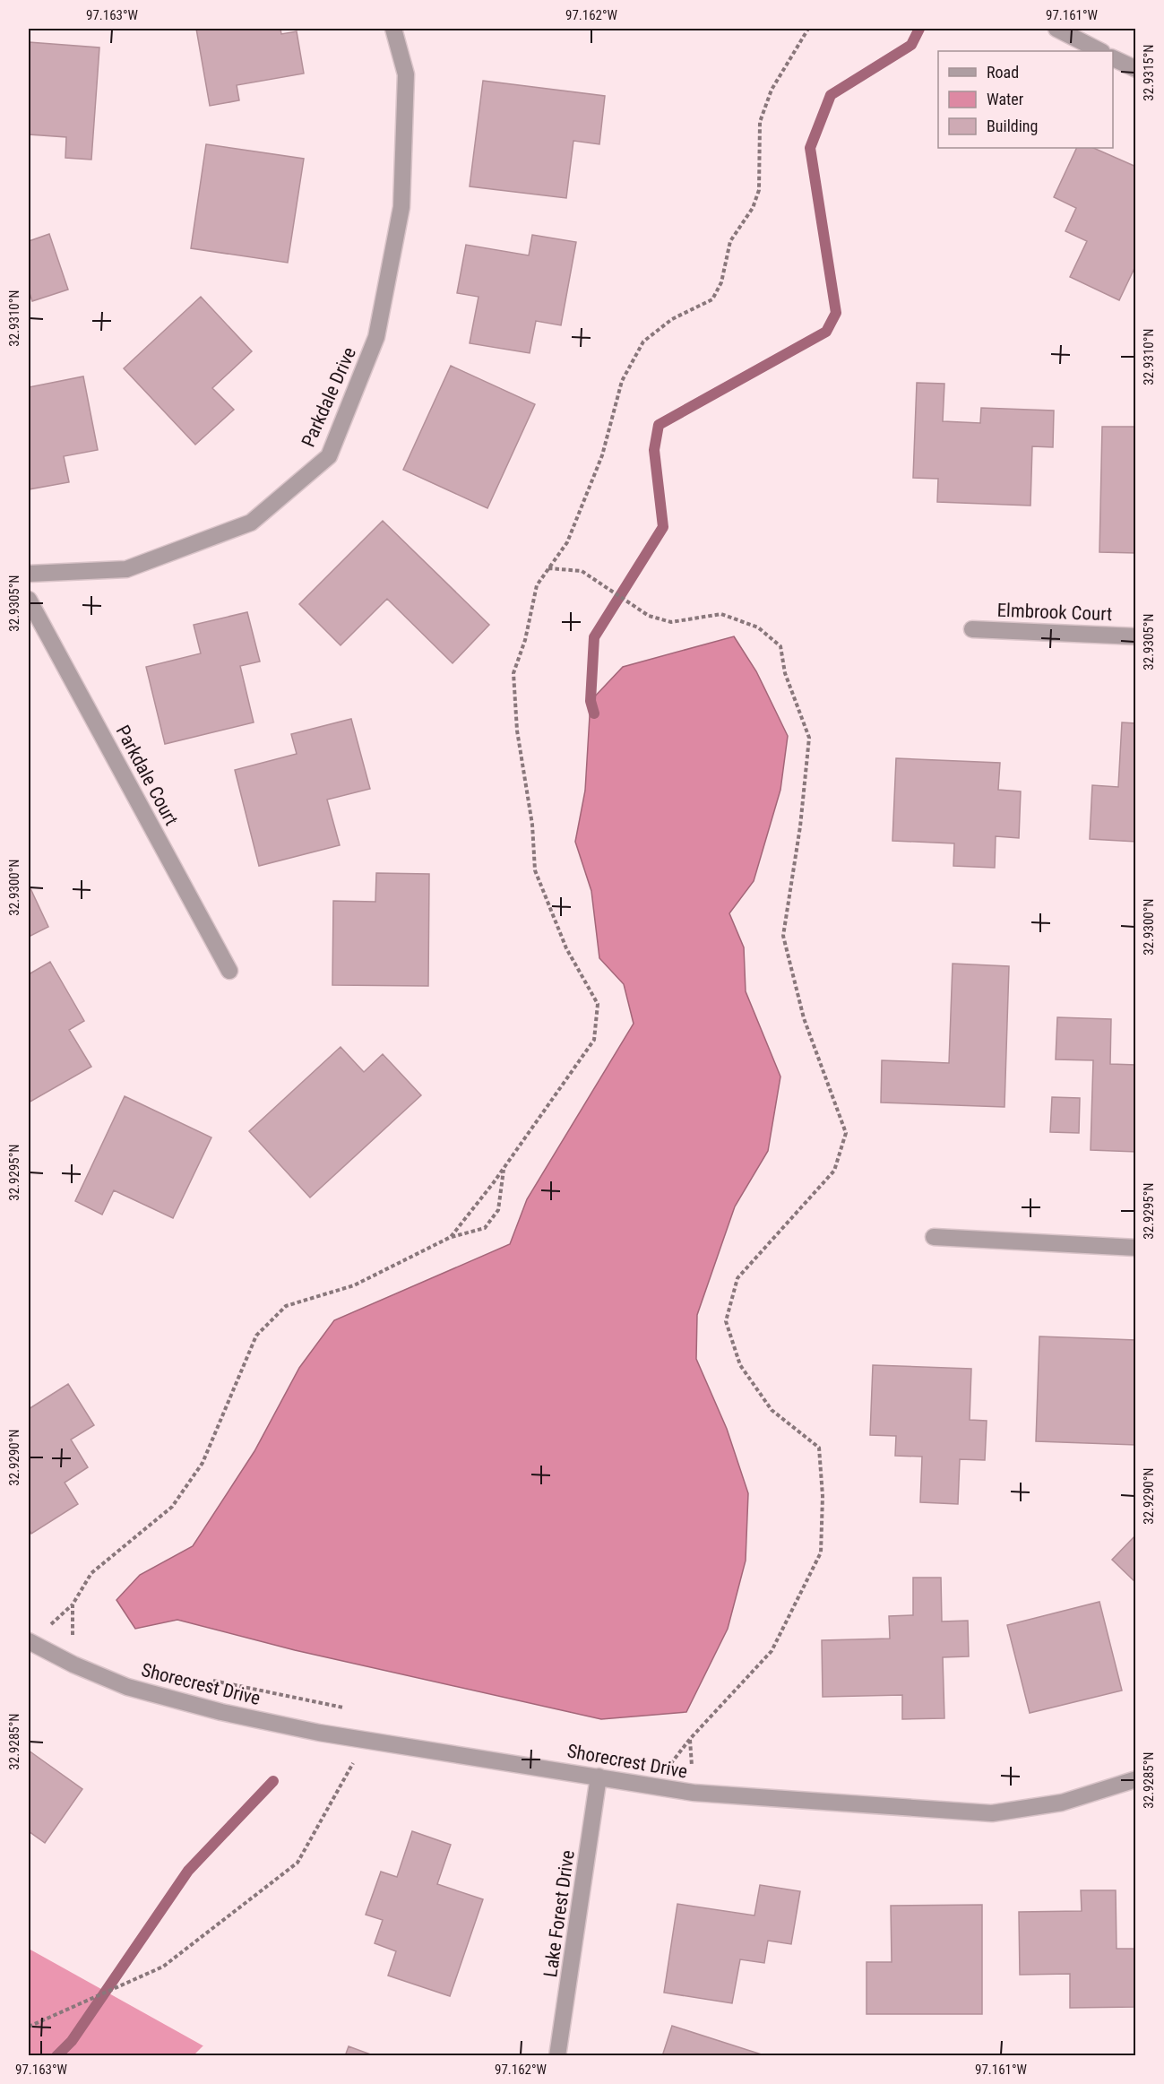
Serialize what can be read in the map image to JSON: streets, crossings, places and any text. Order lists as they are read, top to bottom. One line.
{"streets":{"street":["Parkdale Drive","Elmbrook Court","Parkdale Court","Shorecrest Drive","Lake Forest Drive"]},"crossings":[["Shorecrest Drive","Lake Forest Drive"]],"legend":["Road","Water","Building"],"coordinates":["97.163°W","97.162°W","97.161°W","32.9315°N","32.9310°N","32.9305°N","32.9300°N","32.9295°N","32.9290°N","32.9285°N"]}
